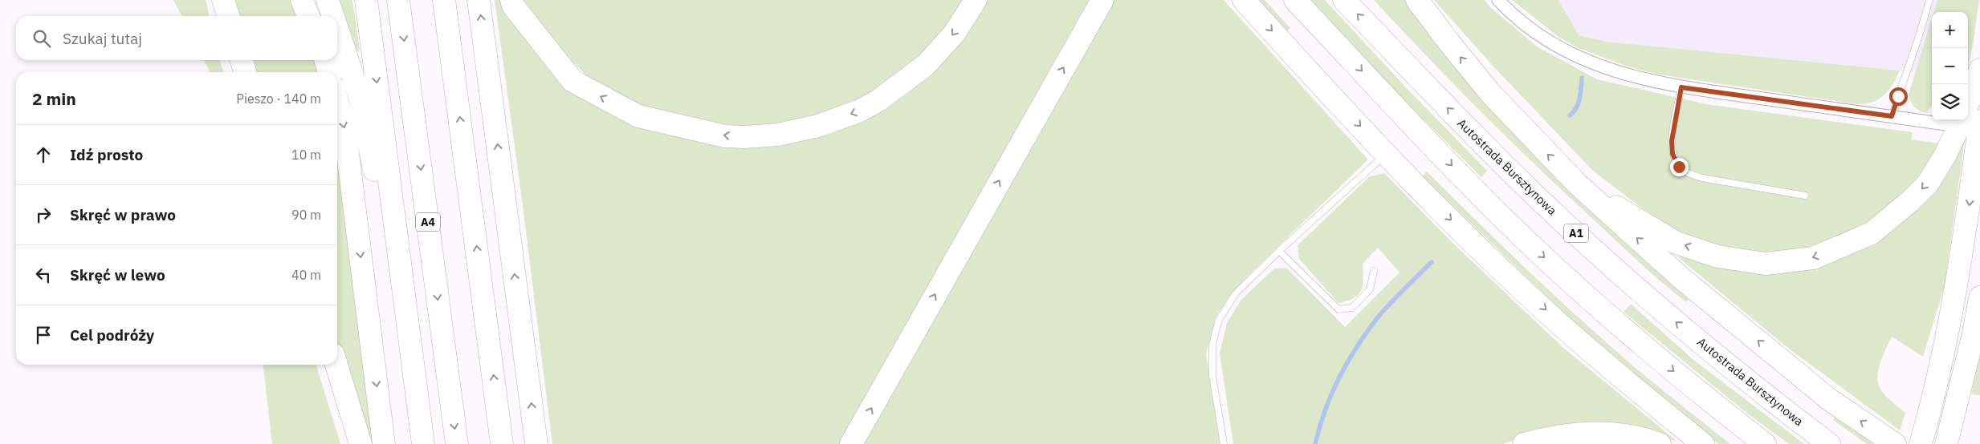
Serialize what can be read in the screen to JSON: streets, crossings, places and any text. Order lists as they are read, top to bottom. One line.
{"streets":{"highway":["Autostrada Bursztynowa","A4","A1"]},"page":{"map_buttons":["+","−"],"search":"Szukaj tutaj","heading":["2 min","Pieszo · 140 m"],"list":[["Idź prosto","10 m"],["Skręć w prawo","90 m"],["Skręć w lewo","40 m"],"Cel podróży"]}}
